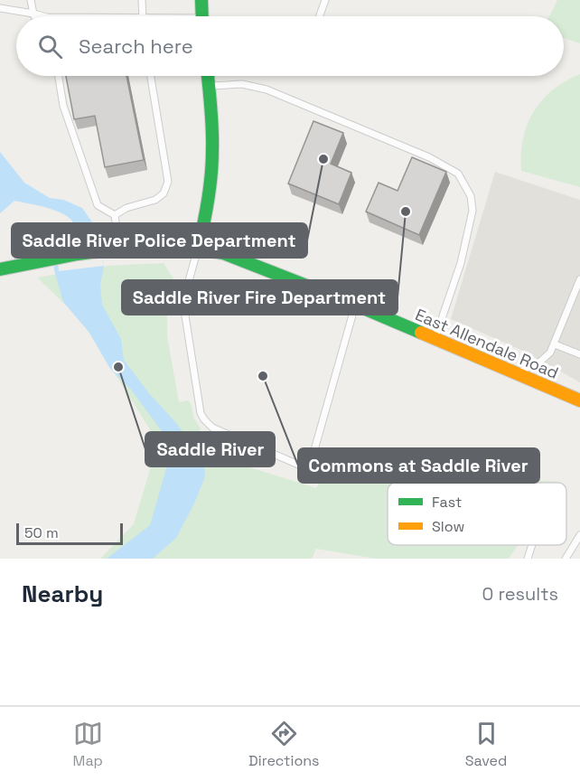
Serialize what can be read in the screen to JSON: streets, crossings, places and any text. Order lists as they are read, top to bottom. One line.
{"streets":{"main road":["East Allendale Road"]},"places":["Saddle River Police Department","Saddle River Fire Department","Saddle River","Commons at Saddle River"],"legend":["Fast","Slow"],"scale_bar":"50 m","page":{"search":"Search here","scale":"50 m","heading":["Nearby","0 results"],"nav":["Map","Directions","Saved"]}}
